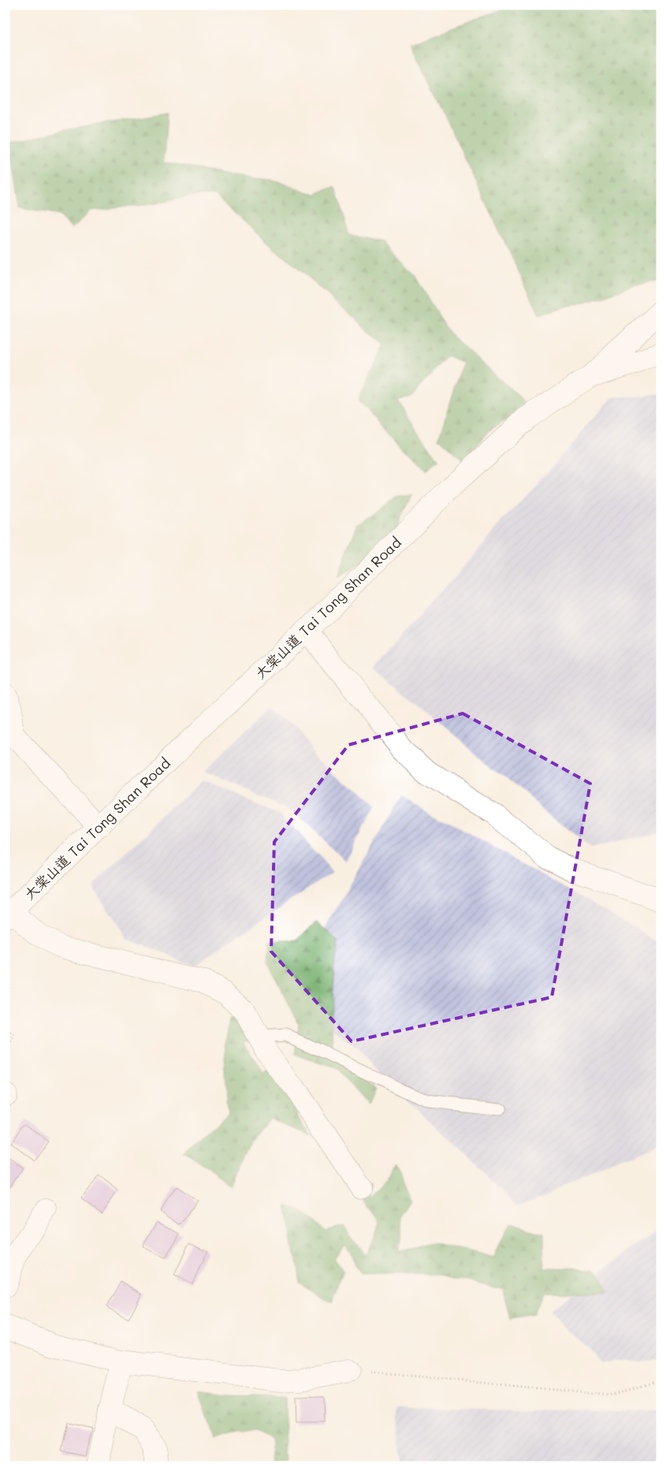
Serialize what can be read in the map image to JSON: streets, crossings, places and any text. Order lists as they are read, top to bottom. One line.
{"streets":{"street":["大棠山道 Tai Tong Shan Road"]}}
